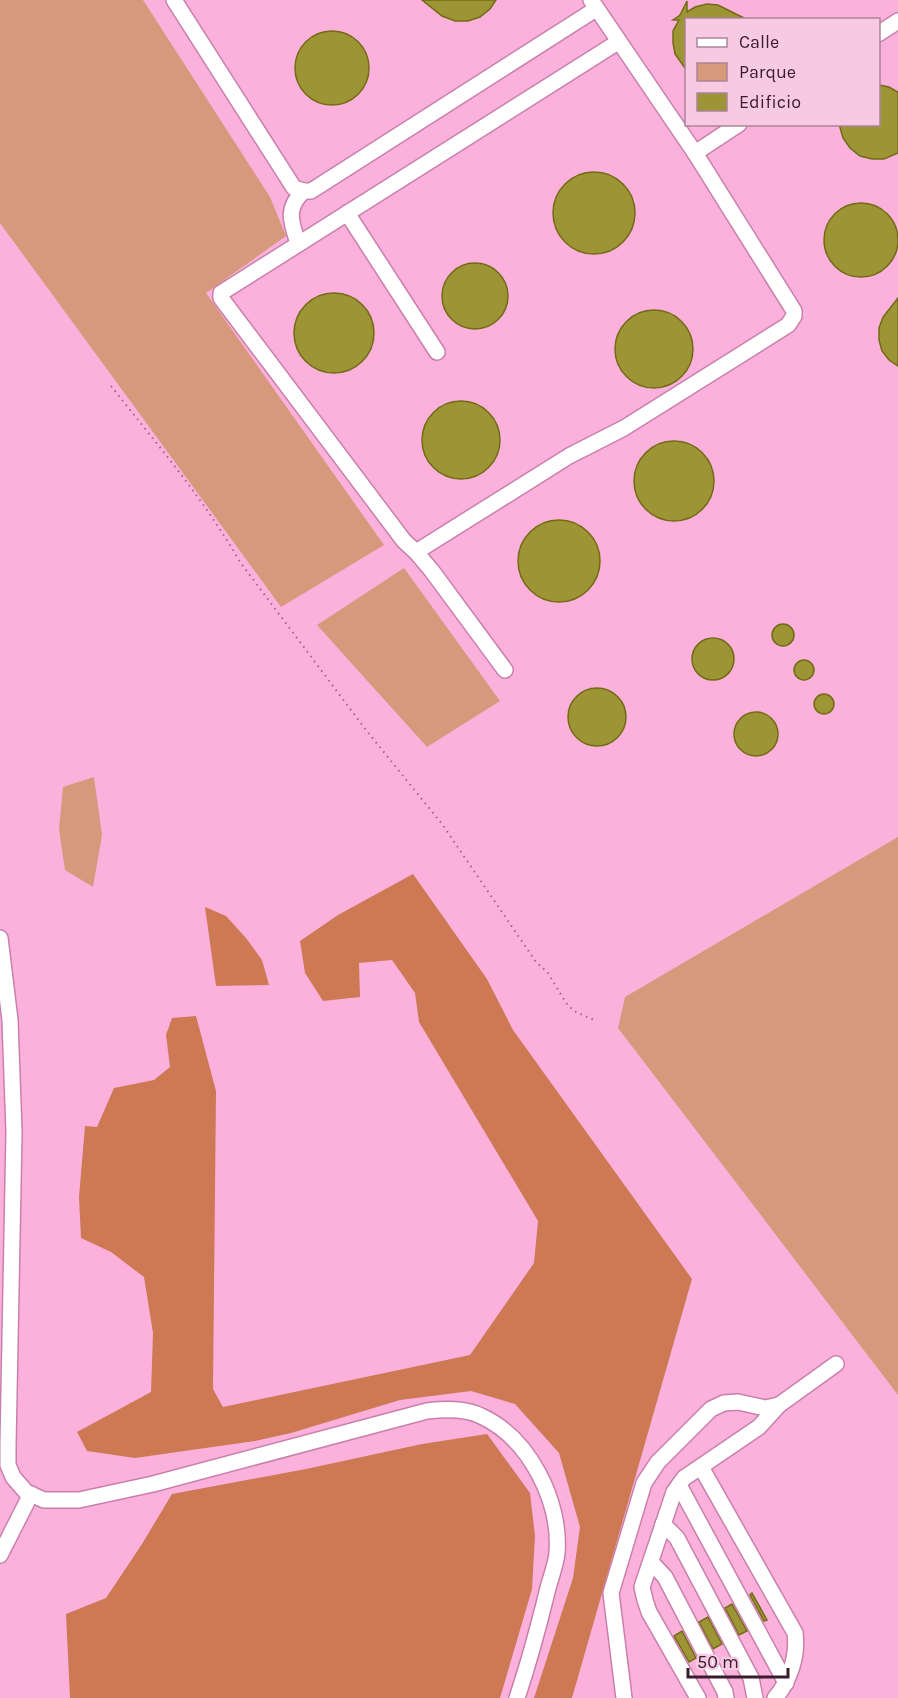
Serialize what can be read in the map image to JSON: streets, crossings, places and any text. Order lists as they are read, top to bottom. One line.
{"legend":["Calle","Parque","Edificio"],"scale_bar":"50 m"}
